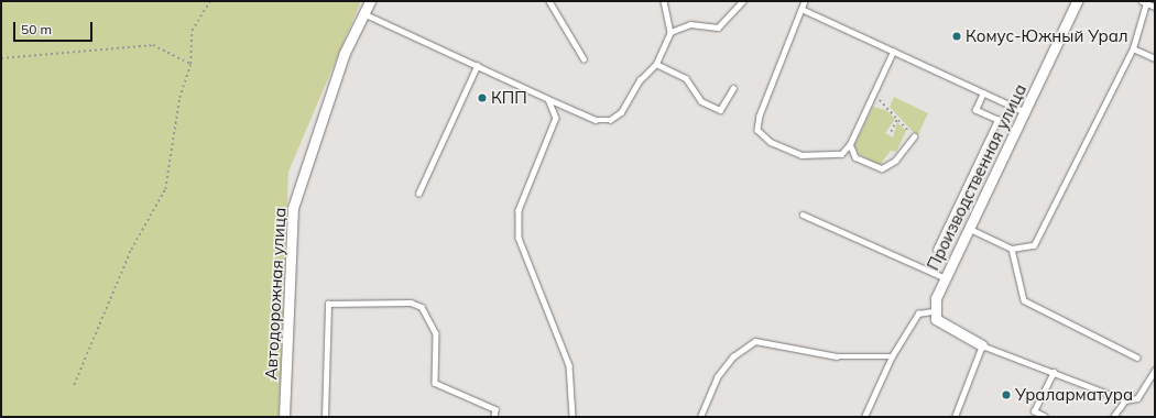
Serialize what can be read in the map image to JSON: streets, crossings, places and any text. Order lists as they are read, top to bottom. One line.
{"streets":{"street":["Производственная улица","Автодорожная улица"]},"places":["Комус-Южный Урал","КПП","Ураларматура"],"scale_bar":"50 m"}
